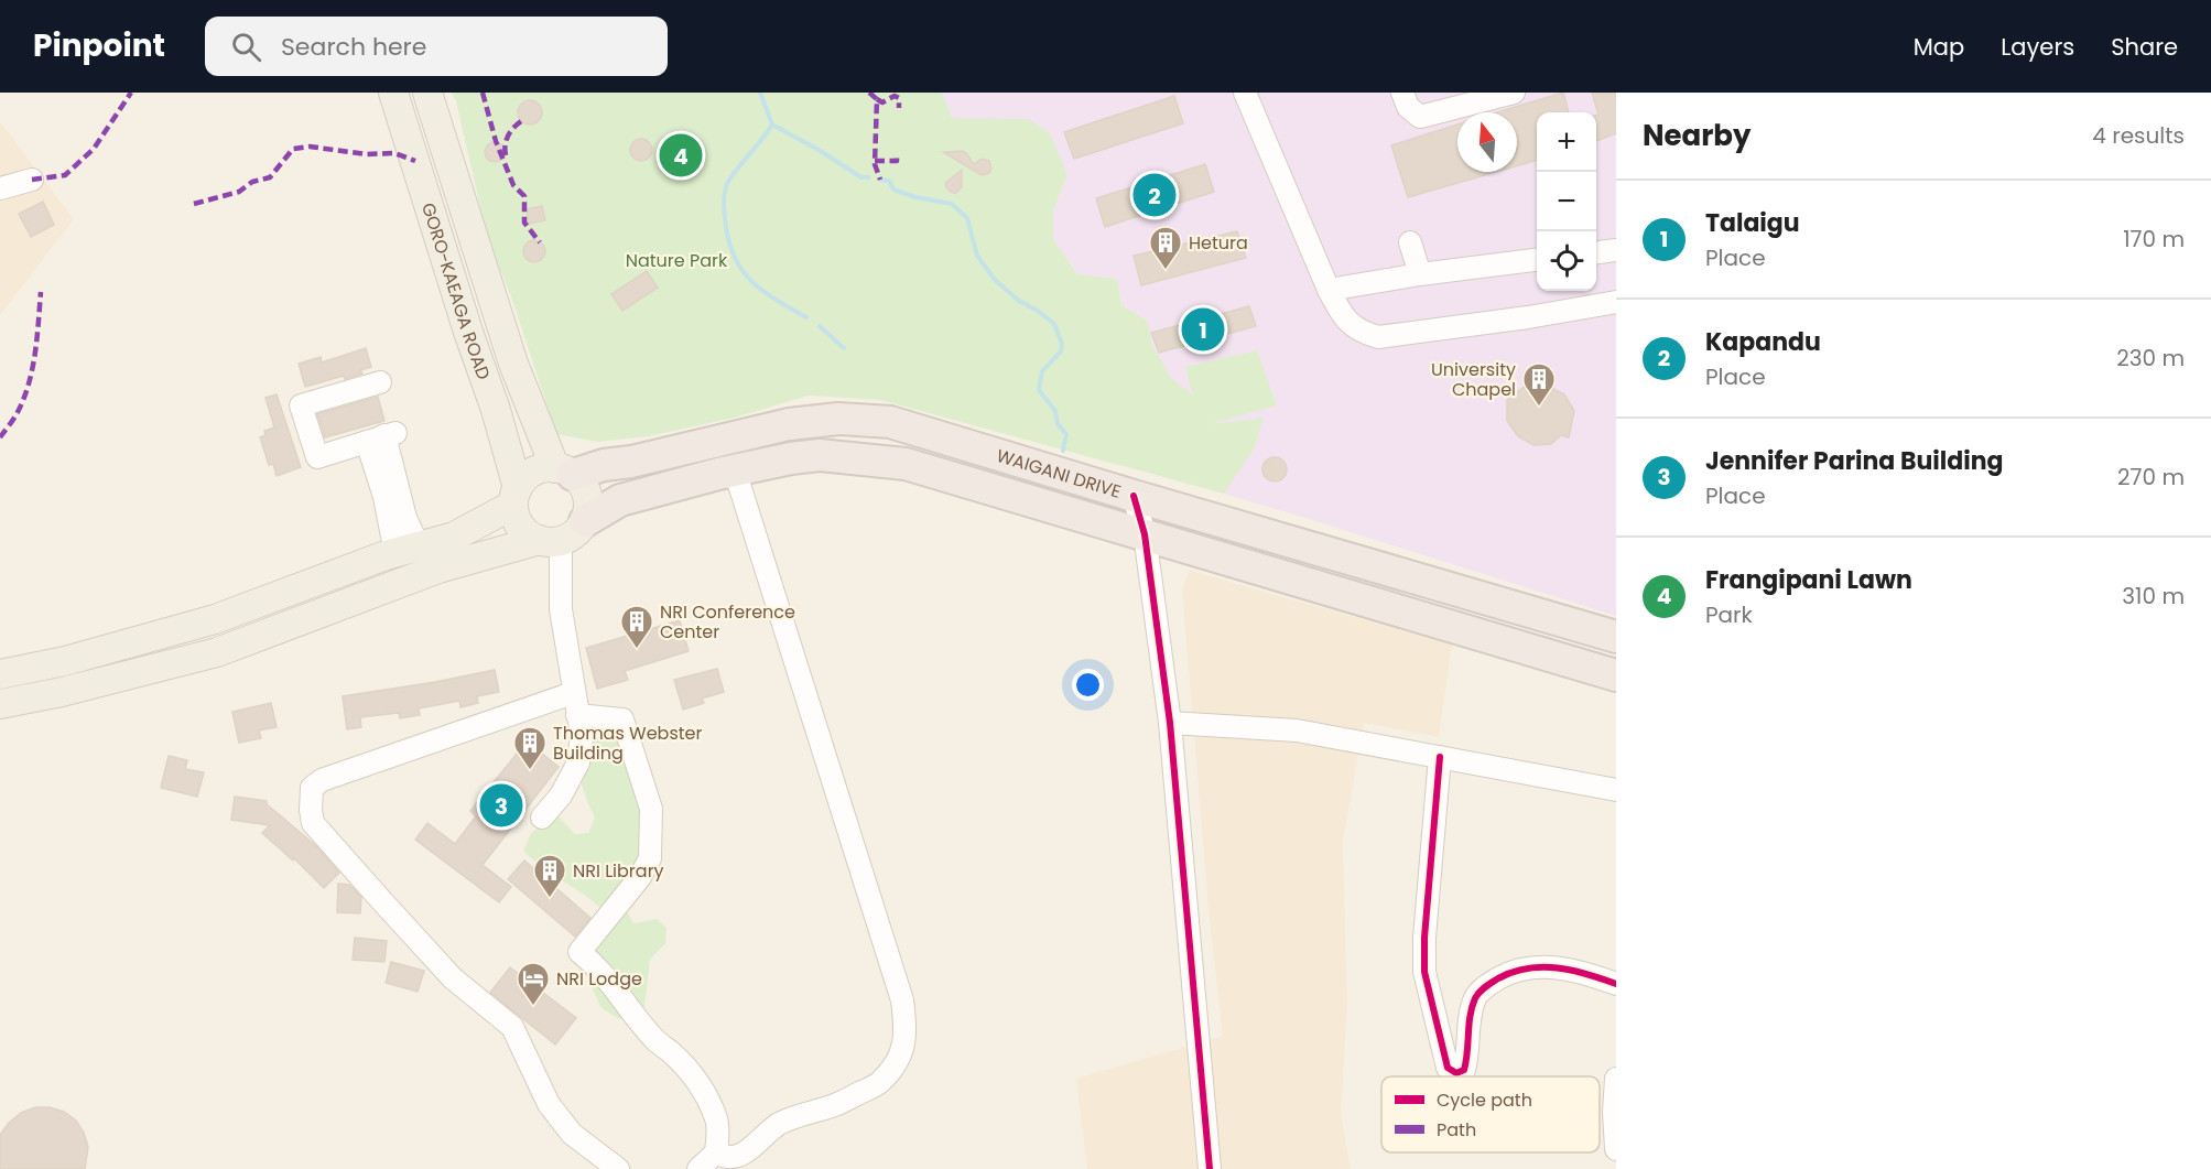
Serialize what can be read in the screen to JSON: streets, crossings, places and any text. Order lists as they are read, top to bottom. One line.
{"streets":{"highway":["WAIGANI DRIVE"],"main road":["GORO-KAEAGA ROAD"]},"crossings":[["GORO-KAEAGA ROAD","WAIGANI DRIVE"]],"parks":["Nature Park"],"places":{"building":["Hetura","University Chapel","NRI Conference Center","Thomas Webster Building","NRI Library"],"hotel":["NRI Lodge"]},"legend":["Cycle path","Path"],"north":"top","page":{"header":"Pinpoint","search":"Search here","nav":["Map","Layers","Share"],"heading":["Nearby","4 results"],"map_buttons":["+","−"],"pins":["4","2","1","3"],"list":[{"mark":"1","name":"Talaigu","note":"Place","value":"170 m"},{"mark":"2","name":"Kapandu","note":"Place","value":"230 m"},{"mark":"3","name":"Jennifer Parina Building","note":"Place","value":"270 m"},{"mark":"4","name":"Frangipani Lawn","note":"Park","value":"310 m"}]}}
